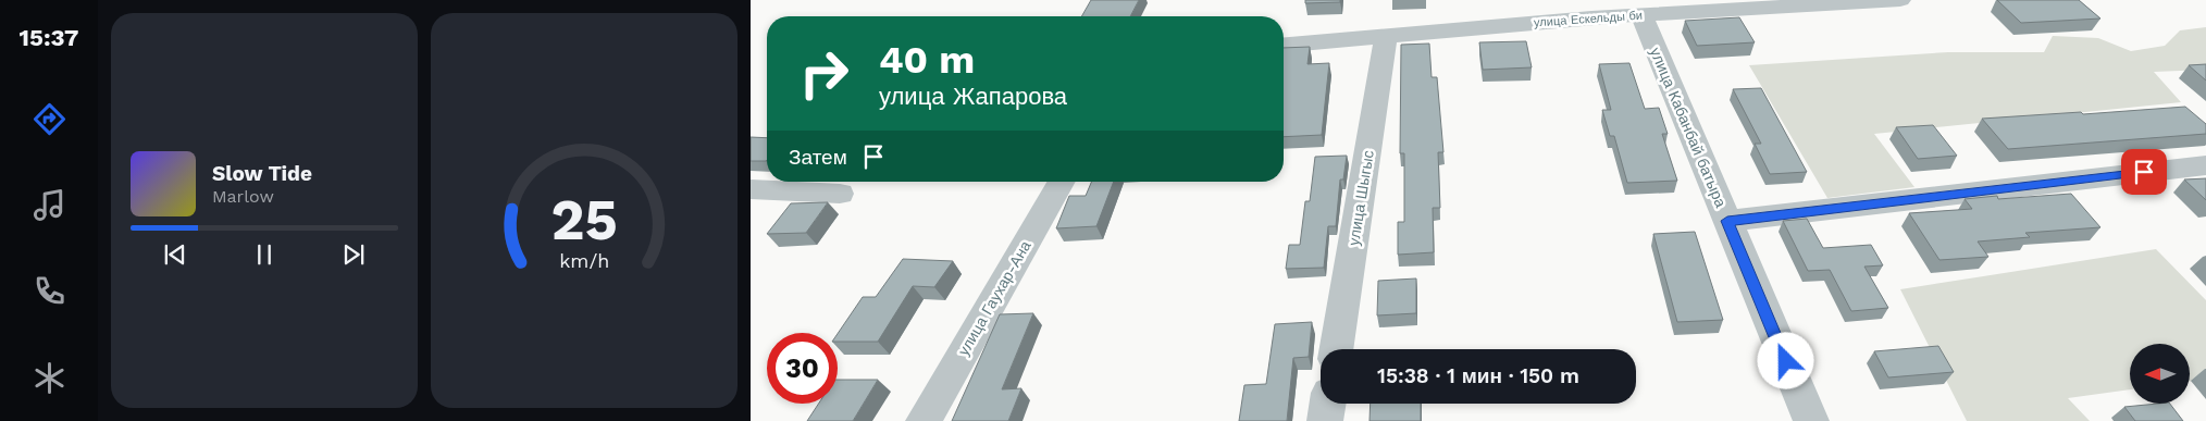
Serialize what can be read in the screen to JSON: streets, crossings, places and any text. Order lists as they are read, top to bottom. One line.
{"streets":{"street":["улица Ескельды би","улица Кабанбай батыра","улица Шыгыс","улица Гаухар-Ана"]},"crossings":[["улица Ескельды би","улица Кабанбай батыра"],["улица Ескельды би","улица Шыгыс"]],"north":"left","page":{"tabs":"15:37","turn":["40 m","улица Жапарова"],"then":"Затем","song":["Slow Tide","Marlow"],"limit":"30","trip":"15:38 · 1 мин · 150 m","gauge":["25","km/h"]}}
